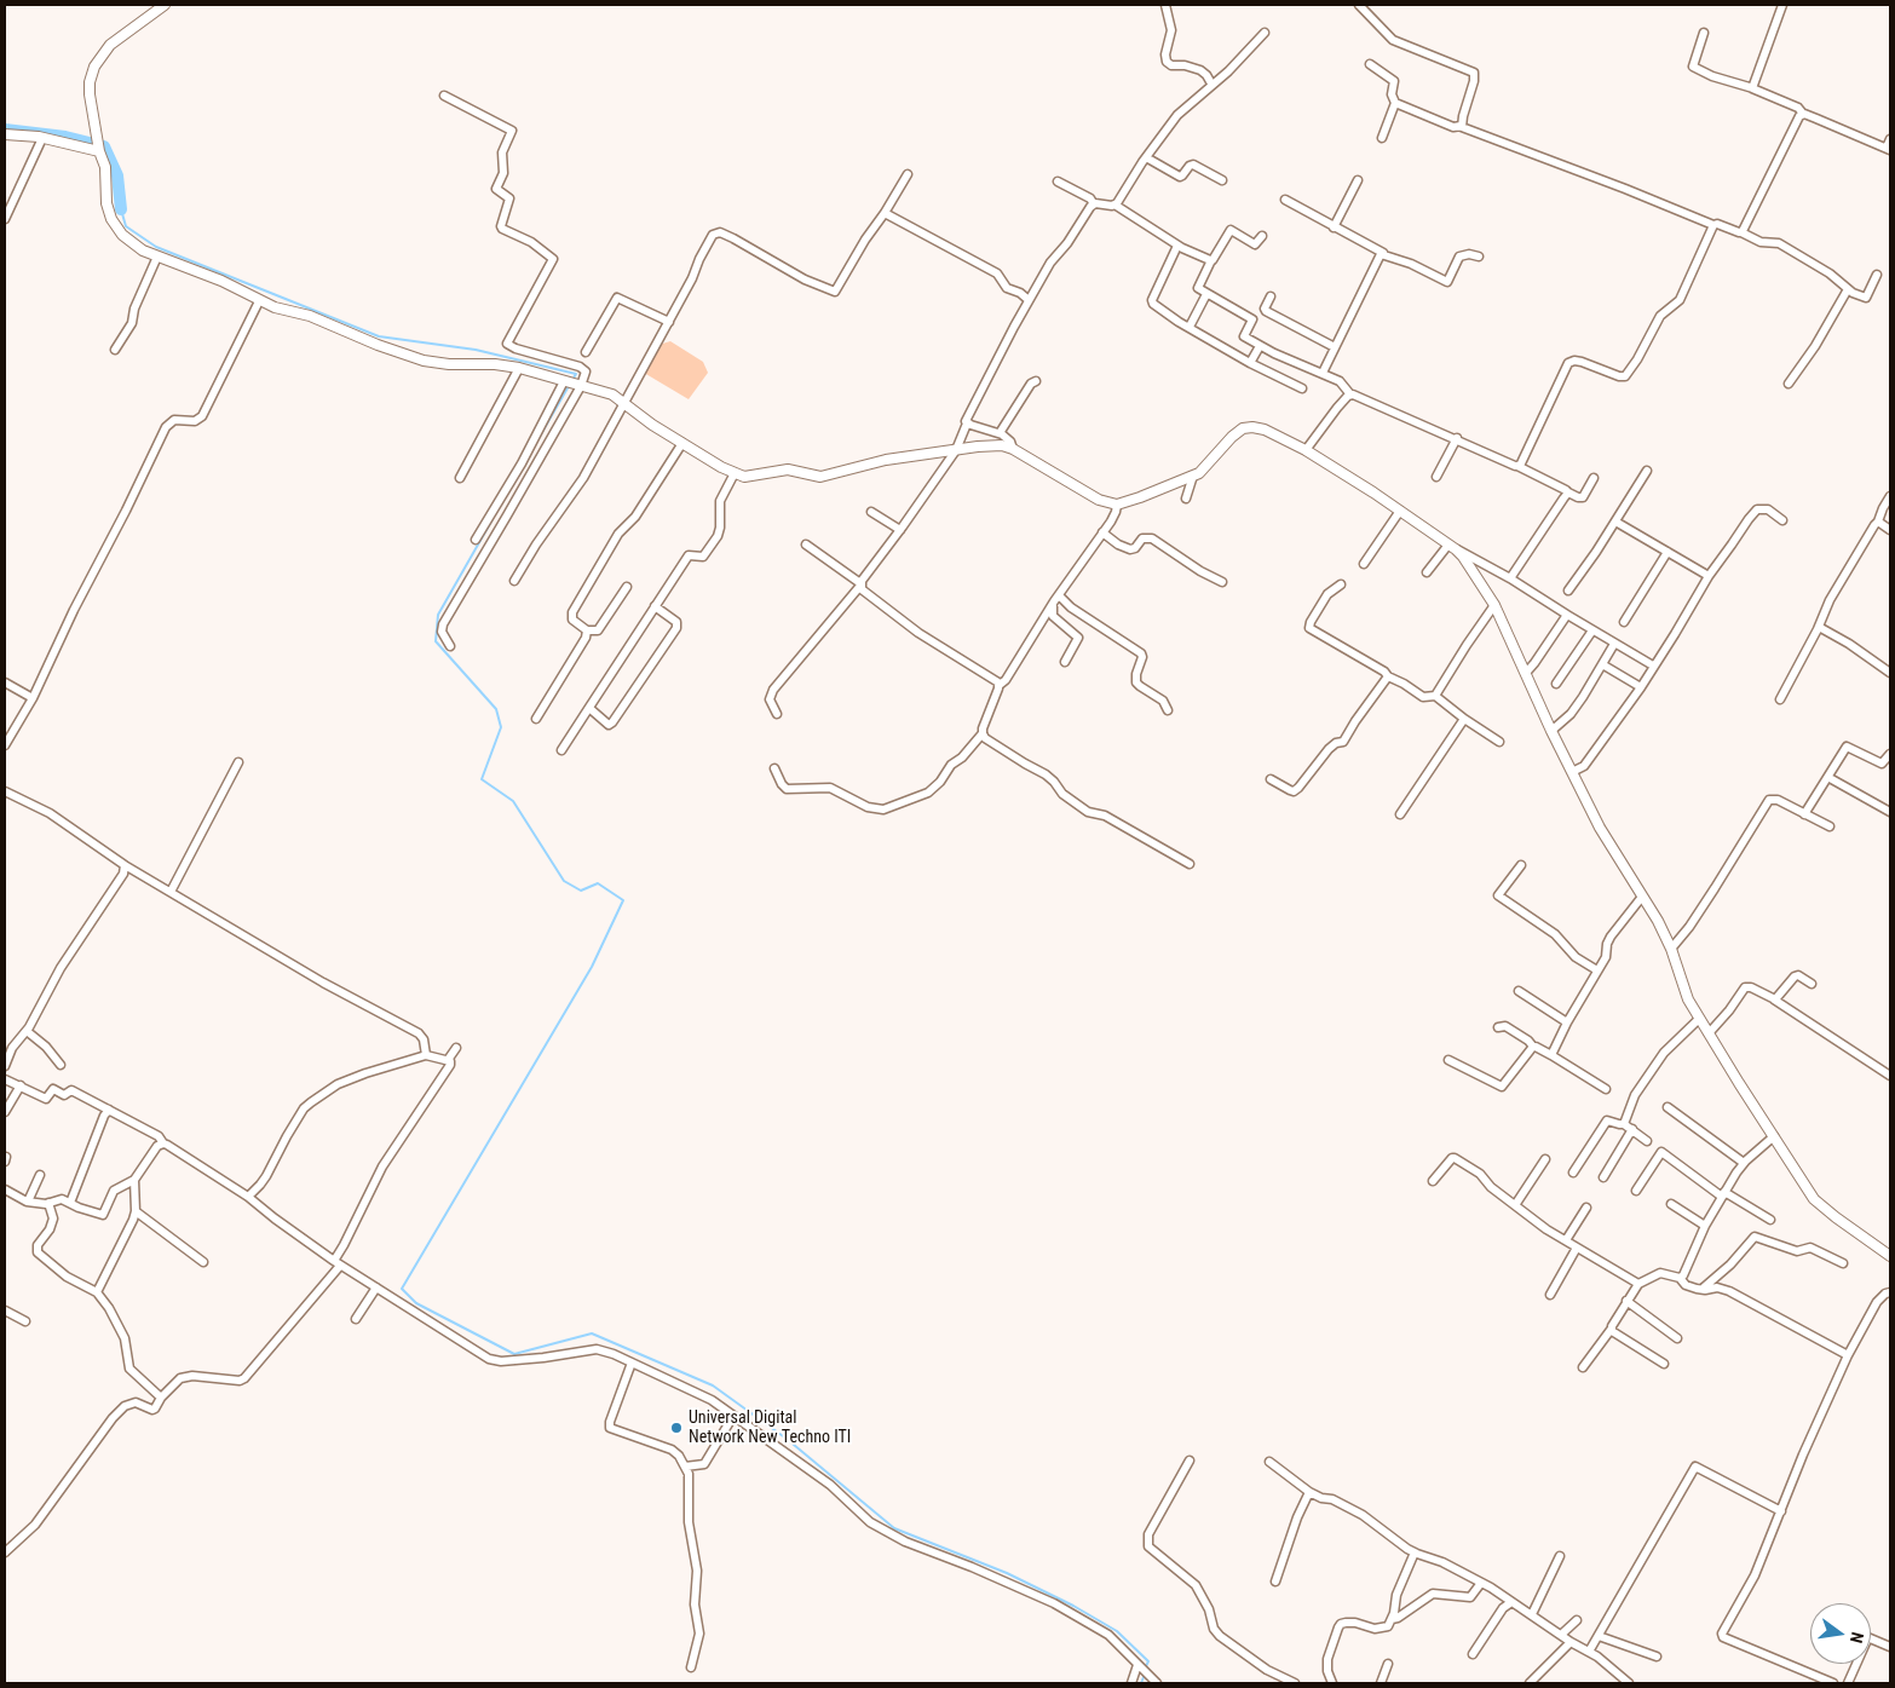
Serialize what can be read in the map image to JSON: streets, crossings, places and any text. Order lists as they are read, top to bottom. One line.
{"places":["Universal Digital Network New Techno ITI"],"north":"right"}
